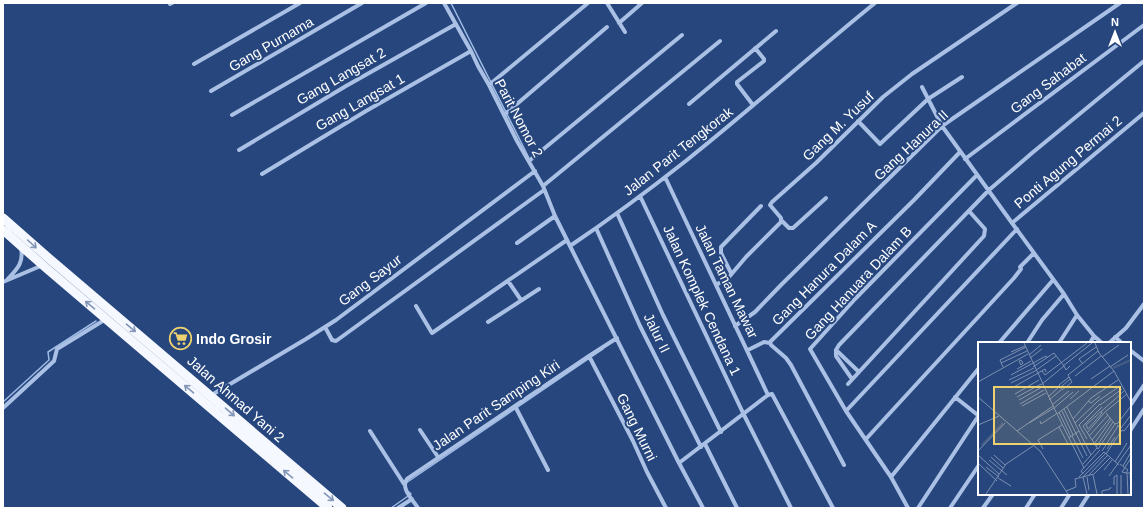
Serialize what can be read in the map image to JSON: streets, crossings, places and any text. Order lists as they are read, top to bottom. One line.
{"streets":{"highway":["Jalan Ahmad Yani 2"],"street":["Gang Purnama","Gang Langsat 2","Gang Sahabat","Gang Langsat 1","Parit Nomor 2","Gang M. Yusuf","Gang Hanura II","Jalan Parit Tengkorak","Ponti Agung Permai 2","Gang Hanura Dalam A","Gang Sayur","Jalan Taman Mawar","Gang Hanuara Dalam B","Jalan Komplek Cendana 1","Jalur II","Jalan Parit Samping Kiri","Gang Murni"]},"crossings":[["Gang Langsat 2","Parit Nomor 2"],["Gang Langsat 1","Parit Nomor 2"],["Parit Nomor 2","Jalan Parit Tengkorak"],["Parit Nomor 2","Gang Sayur"],["Gang Hanura II","Jalan Taman Mawar"],["Jalan Parit Tengkorak","Jalan Taman Mawar"],["Jalan Parit Tengkorak","Jalan Komplek Cendana 1"],["Jalan Parit Tengkorak","Jalur II"],["Gang Sayur","Jalan Ahmad Yani 2"],["Jalan Parit Samping Kiri","Gang Murni"]],"places":{"supermarket":["Indo Grosir"]},"north":"top"}
